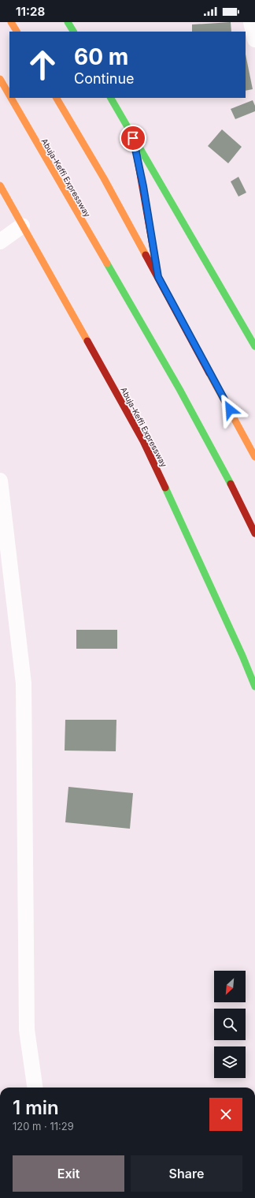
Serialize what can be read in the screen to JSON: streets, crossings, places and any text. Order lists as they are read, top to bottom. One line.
{"streets":{"highway":["Abuja-Keffi Expressway"]},"north":"bottom left","page":{"status":"11:28","turn":["60 m","Continue"],"heading":["1 min","120 m · 11:29"],"buttons":["Exit","Share"]}}
